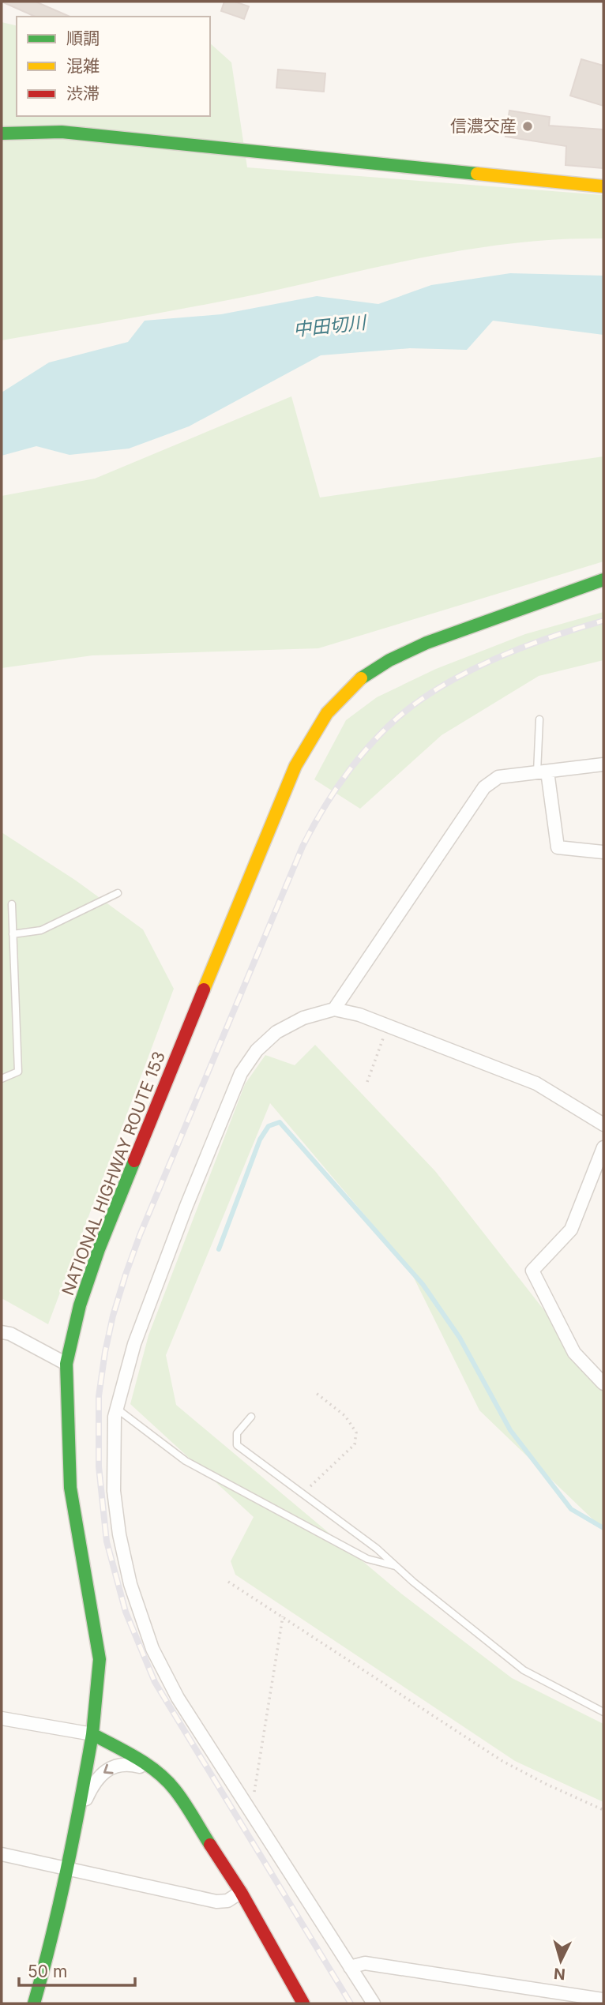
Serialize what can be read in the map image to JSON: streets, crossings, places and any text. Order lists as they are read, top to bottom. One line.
{"streets":{"main road":["NATIONAL HIGHWAY ROUTE 153"]},"water":["中田切川"],"places":["信濃交産"],"legend":["順調","混雑","渋滞"],"scale_bar":"50 m","north":"bottom"}
